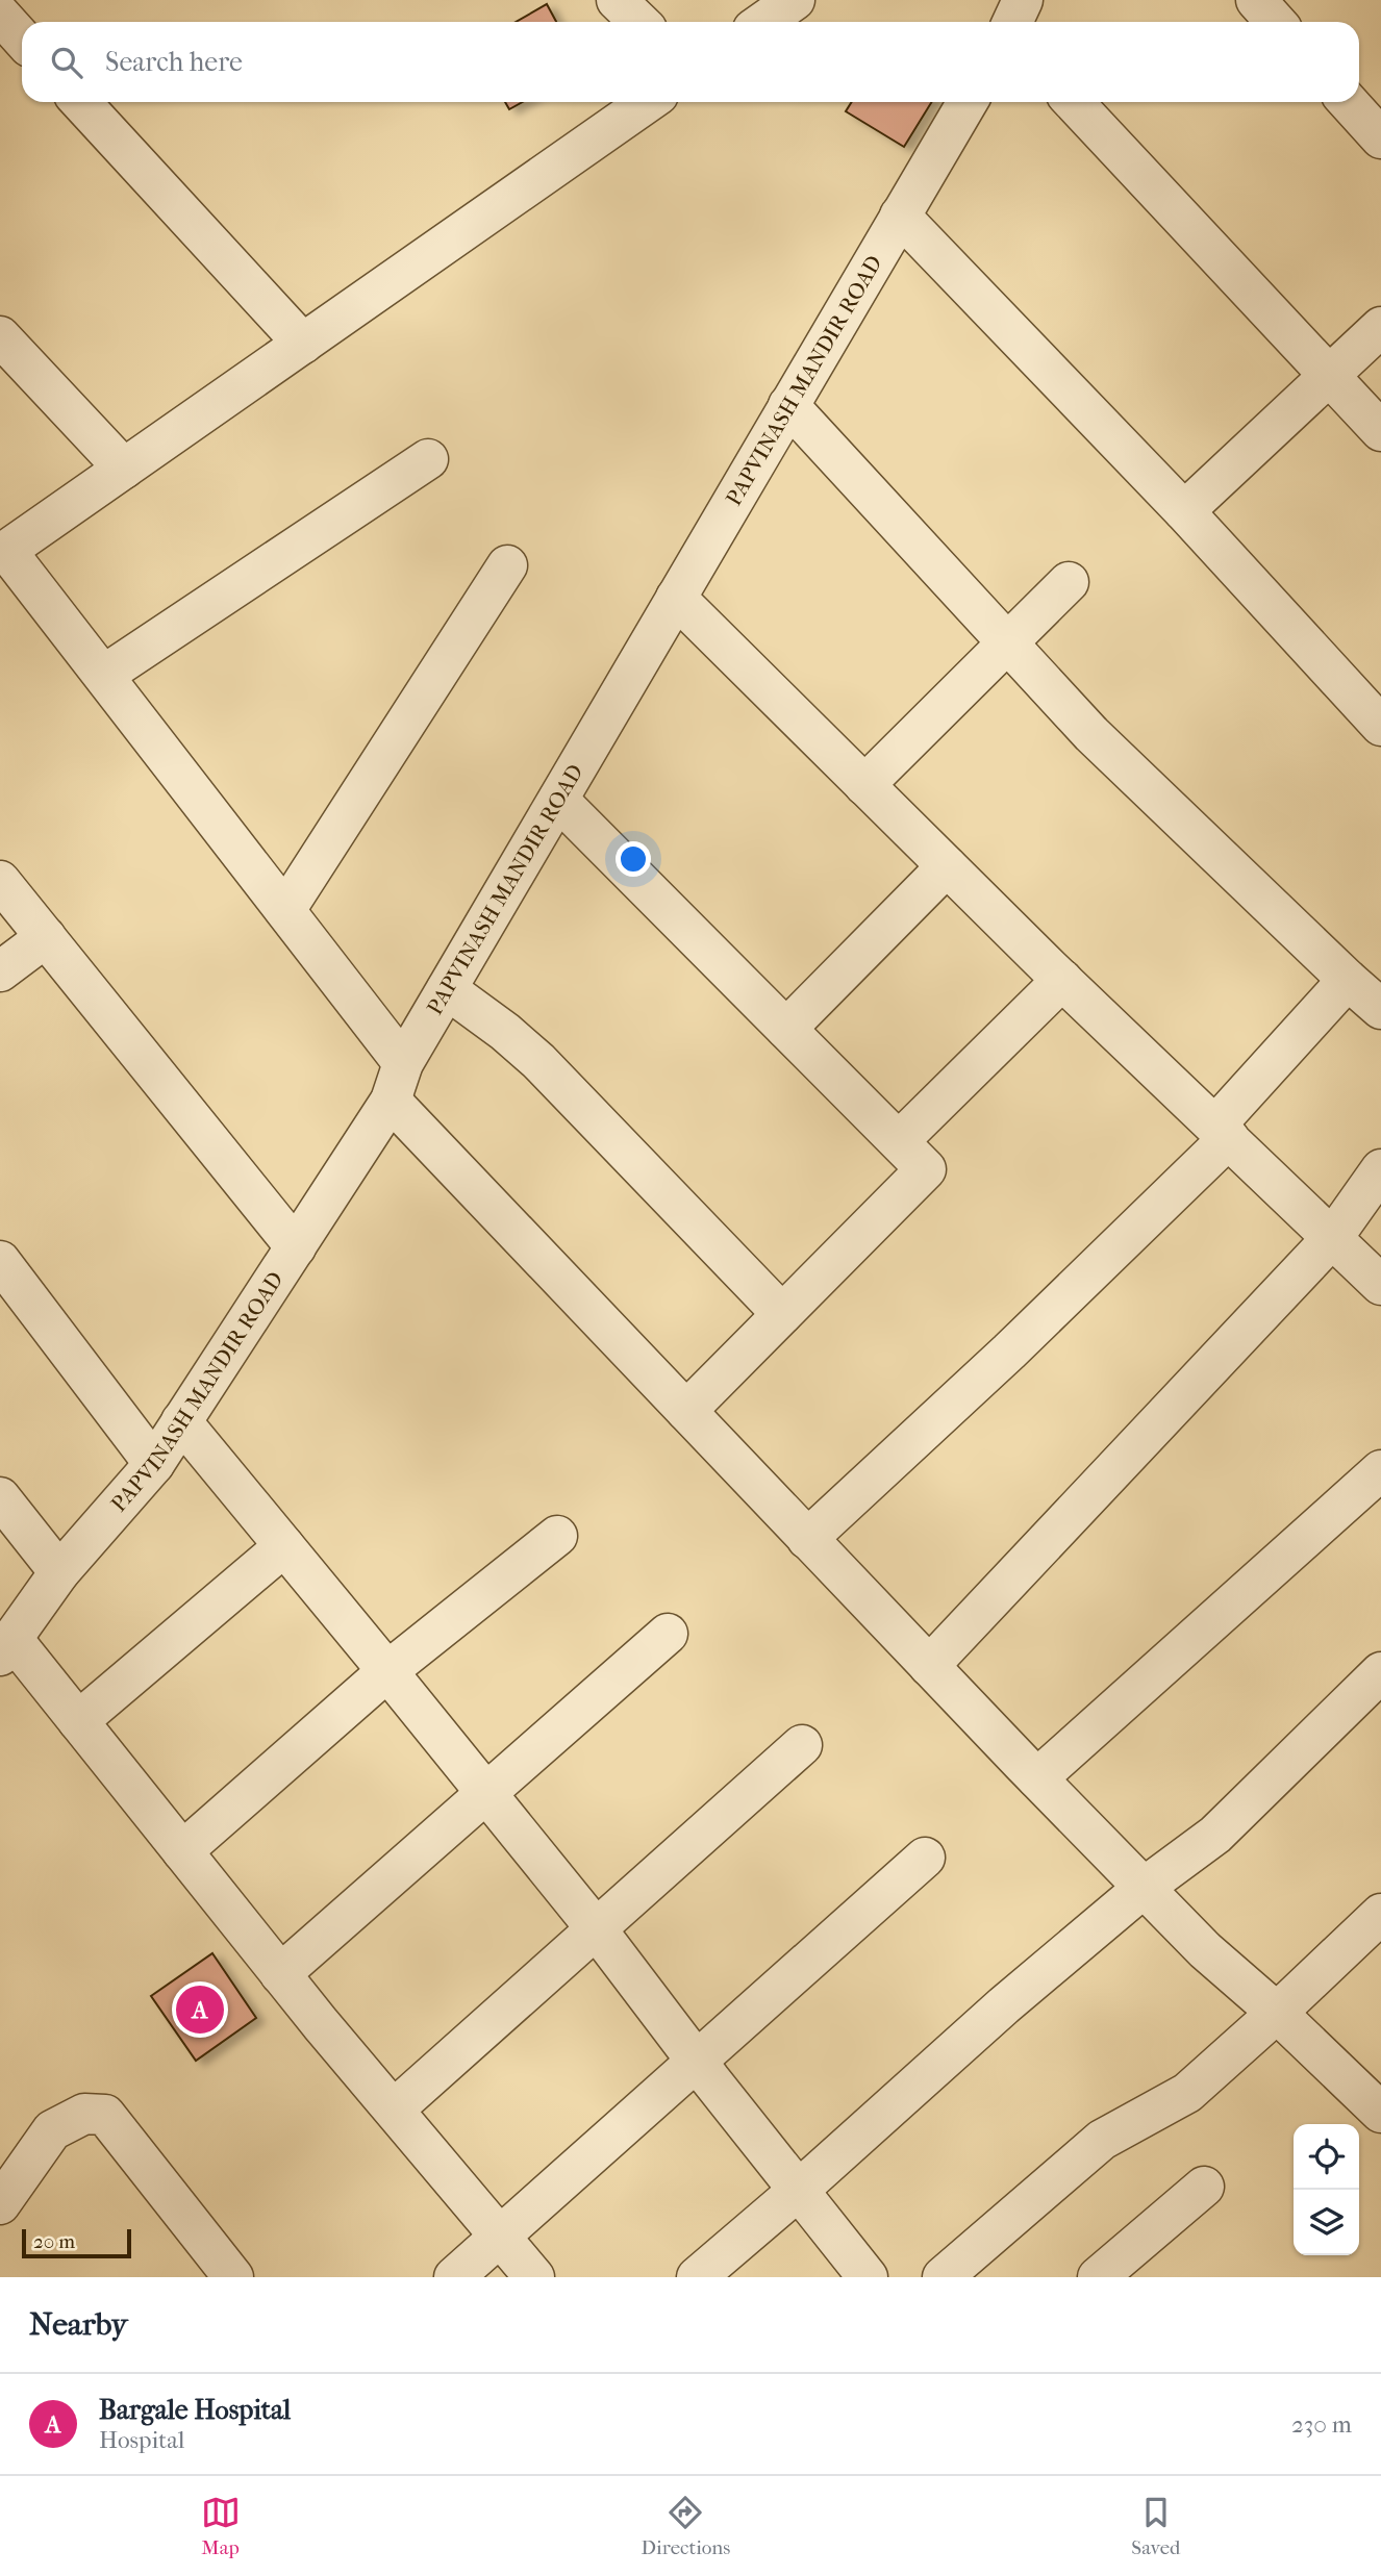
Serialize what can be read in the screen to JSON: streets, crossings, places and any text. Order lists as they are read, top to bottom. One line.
{"streets":{"street":["PAPVINASH MANDIR ROAD"]},"scale_bar":"20 m","page":{"search":"Search here","pins":"A","scale":"20 m","heading":"Nearby","list":[{"mark":"A","name":"Bargale Hospital","note":"Hospital","value":"230 m"}],"nav":["Map","Directions","Saved"]}}
